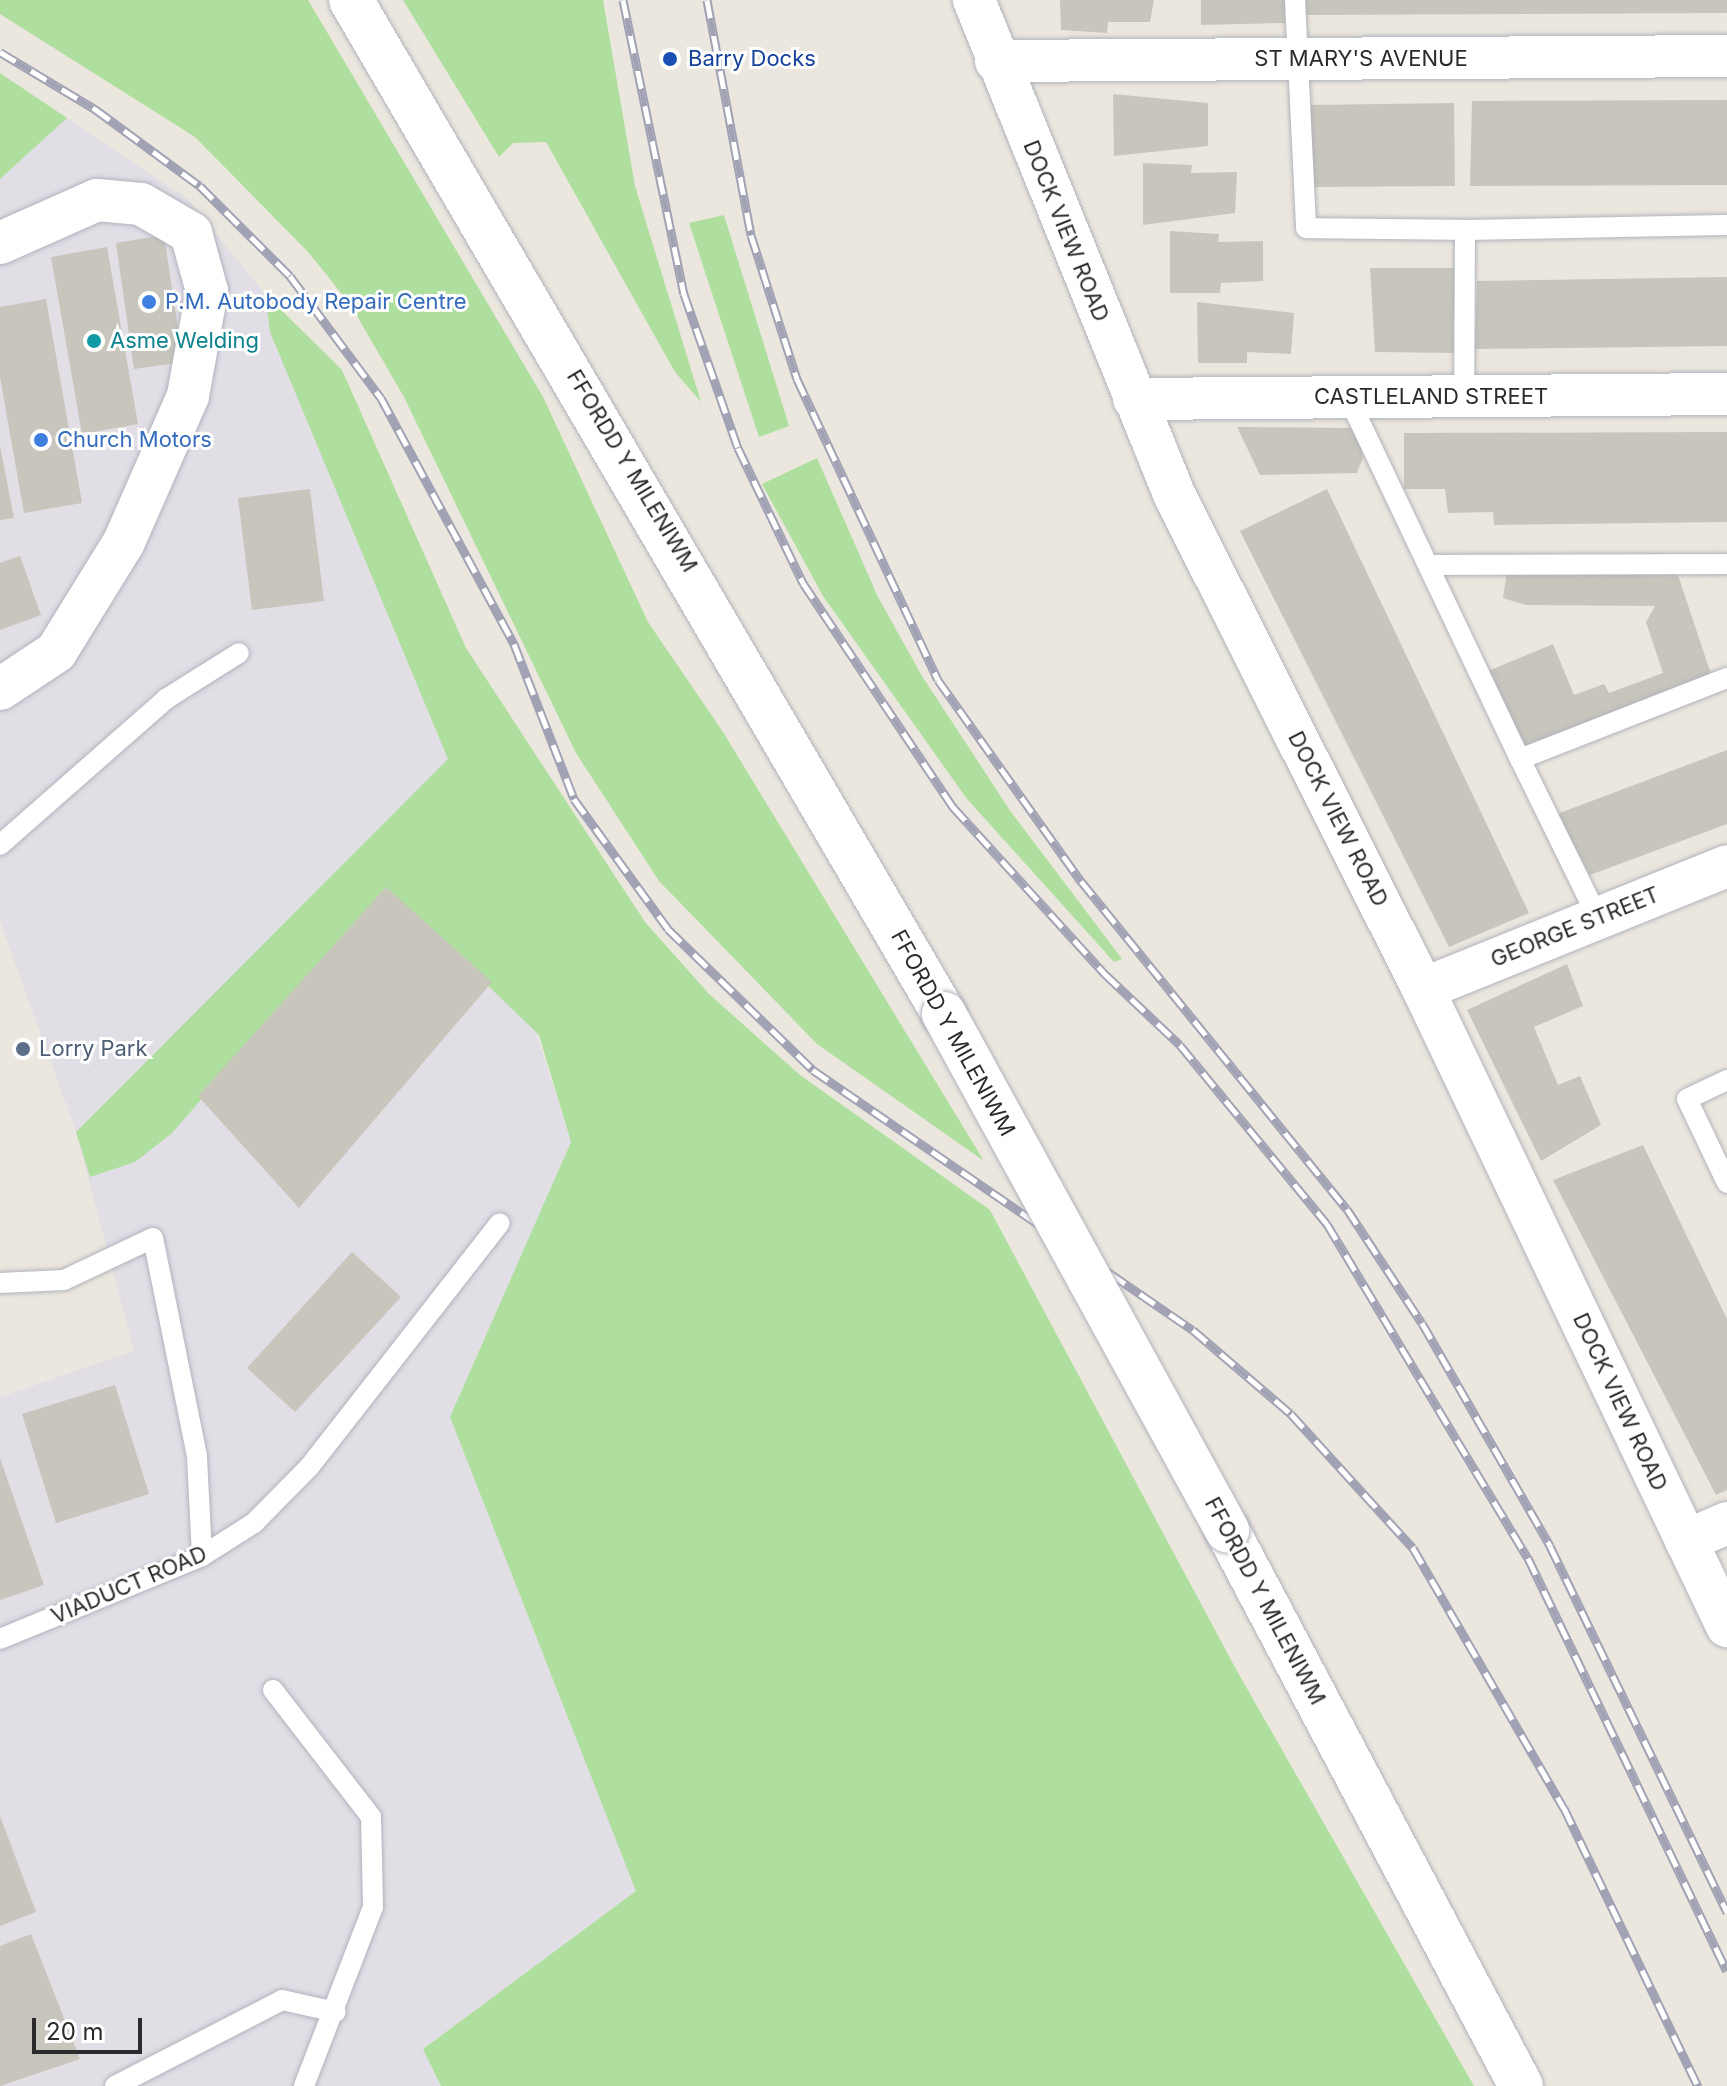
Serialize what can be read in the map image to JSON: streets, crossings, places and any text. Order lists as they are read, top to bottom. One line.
{"streets":{"street":["ST MARY'S AVENUE","DOCK VIEW ROAD","CASTLELAND STREET","FFORDD Y MILENIWM","GEORGE STREET"],"lane":["VIADUCT ROAD"]},"crossings":[["ST MARY'S AVENUE","DOCK VIEW ROAD"],["DOCK VIEW ROAD","CASTLELAND STREET"],["DOCK VIEW ROAD","GEORGE STREET"]],"places":["Barry Docks","P.M. Autobody Repair Centre","Asme Welding","Church Motors","Lorry Park"],"scale_bar":"20 m"}
